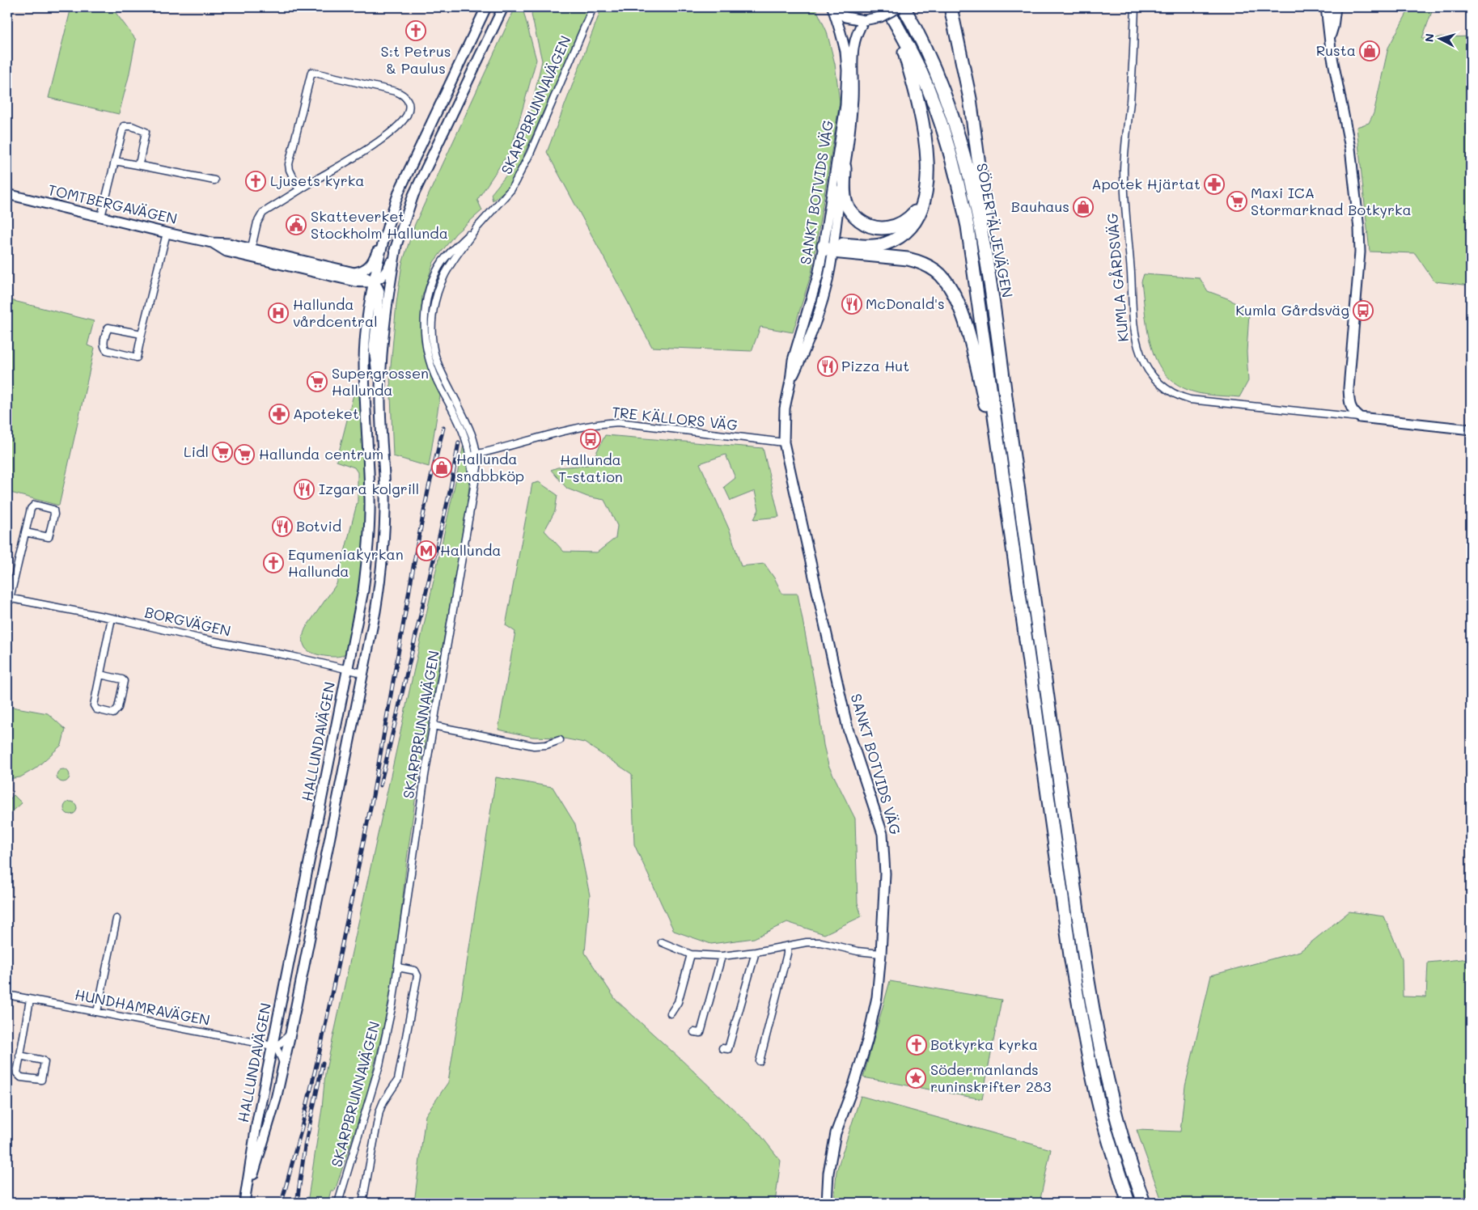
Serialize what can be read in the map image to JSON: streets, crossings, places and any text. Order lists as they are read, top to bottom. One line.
{"streets":{"highway":["SÖDERTÄLJEVÄGEN"],"main road":["SANKT BOTVIDS VÄG","TOMTBERGAVÄGEN","KUMLA GÅRDSVÄG","HALLUNDAVÄGEN"],"street":["SKARPBRUNNAVÄGEN","TRE KÄLLORS VÄG","BORGVÄGEN","HUNDHAMRAVÄGEN"]},"crossings":[["SKARPBRUNNAVÄGEN","TRE KÄLLORS VÄG"],["SANKT BOTVIDS VÄG","TRE KÄLLORS VÄG"],["TOMTBERGAVÄGEN","HALLUNDAVÄGEN"],["BORGVÄGEN","HALLUNDAVÄGEN"],["HALLUNDAVÄGEN","HUNDHAMRAVÄGEN"]],"places":{"church":["S:t Petrus & Paulus","Ljusets kyrka","Equmeniakyrkan Hallunda","Botkyrka kyrka"],"shop":["Rusta","Bauhaus","Hallunda snabbköp"],"pharmacy":["Apotek Hjärtat","Apoteket"],"supermarket":["Maxi ICA Stormarknad Botkyrka","Supergrossen Hallunda","Lidl","Hallunda centrum"],"public building":["Skatteverket Stockholm Hallunda"],"restaurant":["McDonald's","Pizza Hut","Izgara kolgrill","Botvid"],"bus stop":["Kumla Gårdsväg","Hallunda T-station"],"hospital":["Hallunda vårdcentral"],"metro station":["Hallunda"],"place":["Södermanlands runinskrifter 283"]},"north":"left"}
